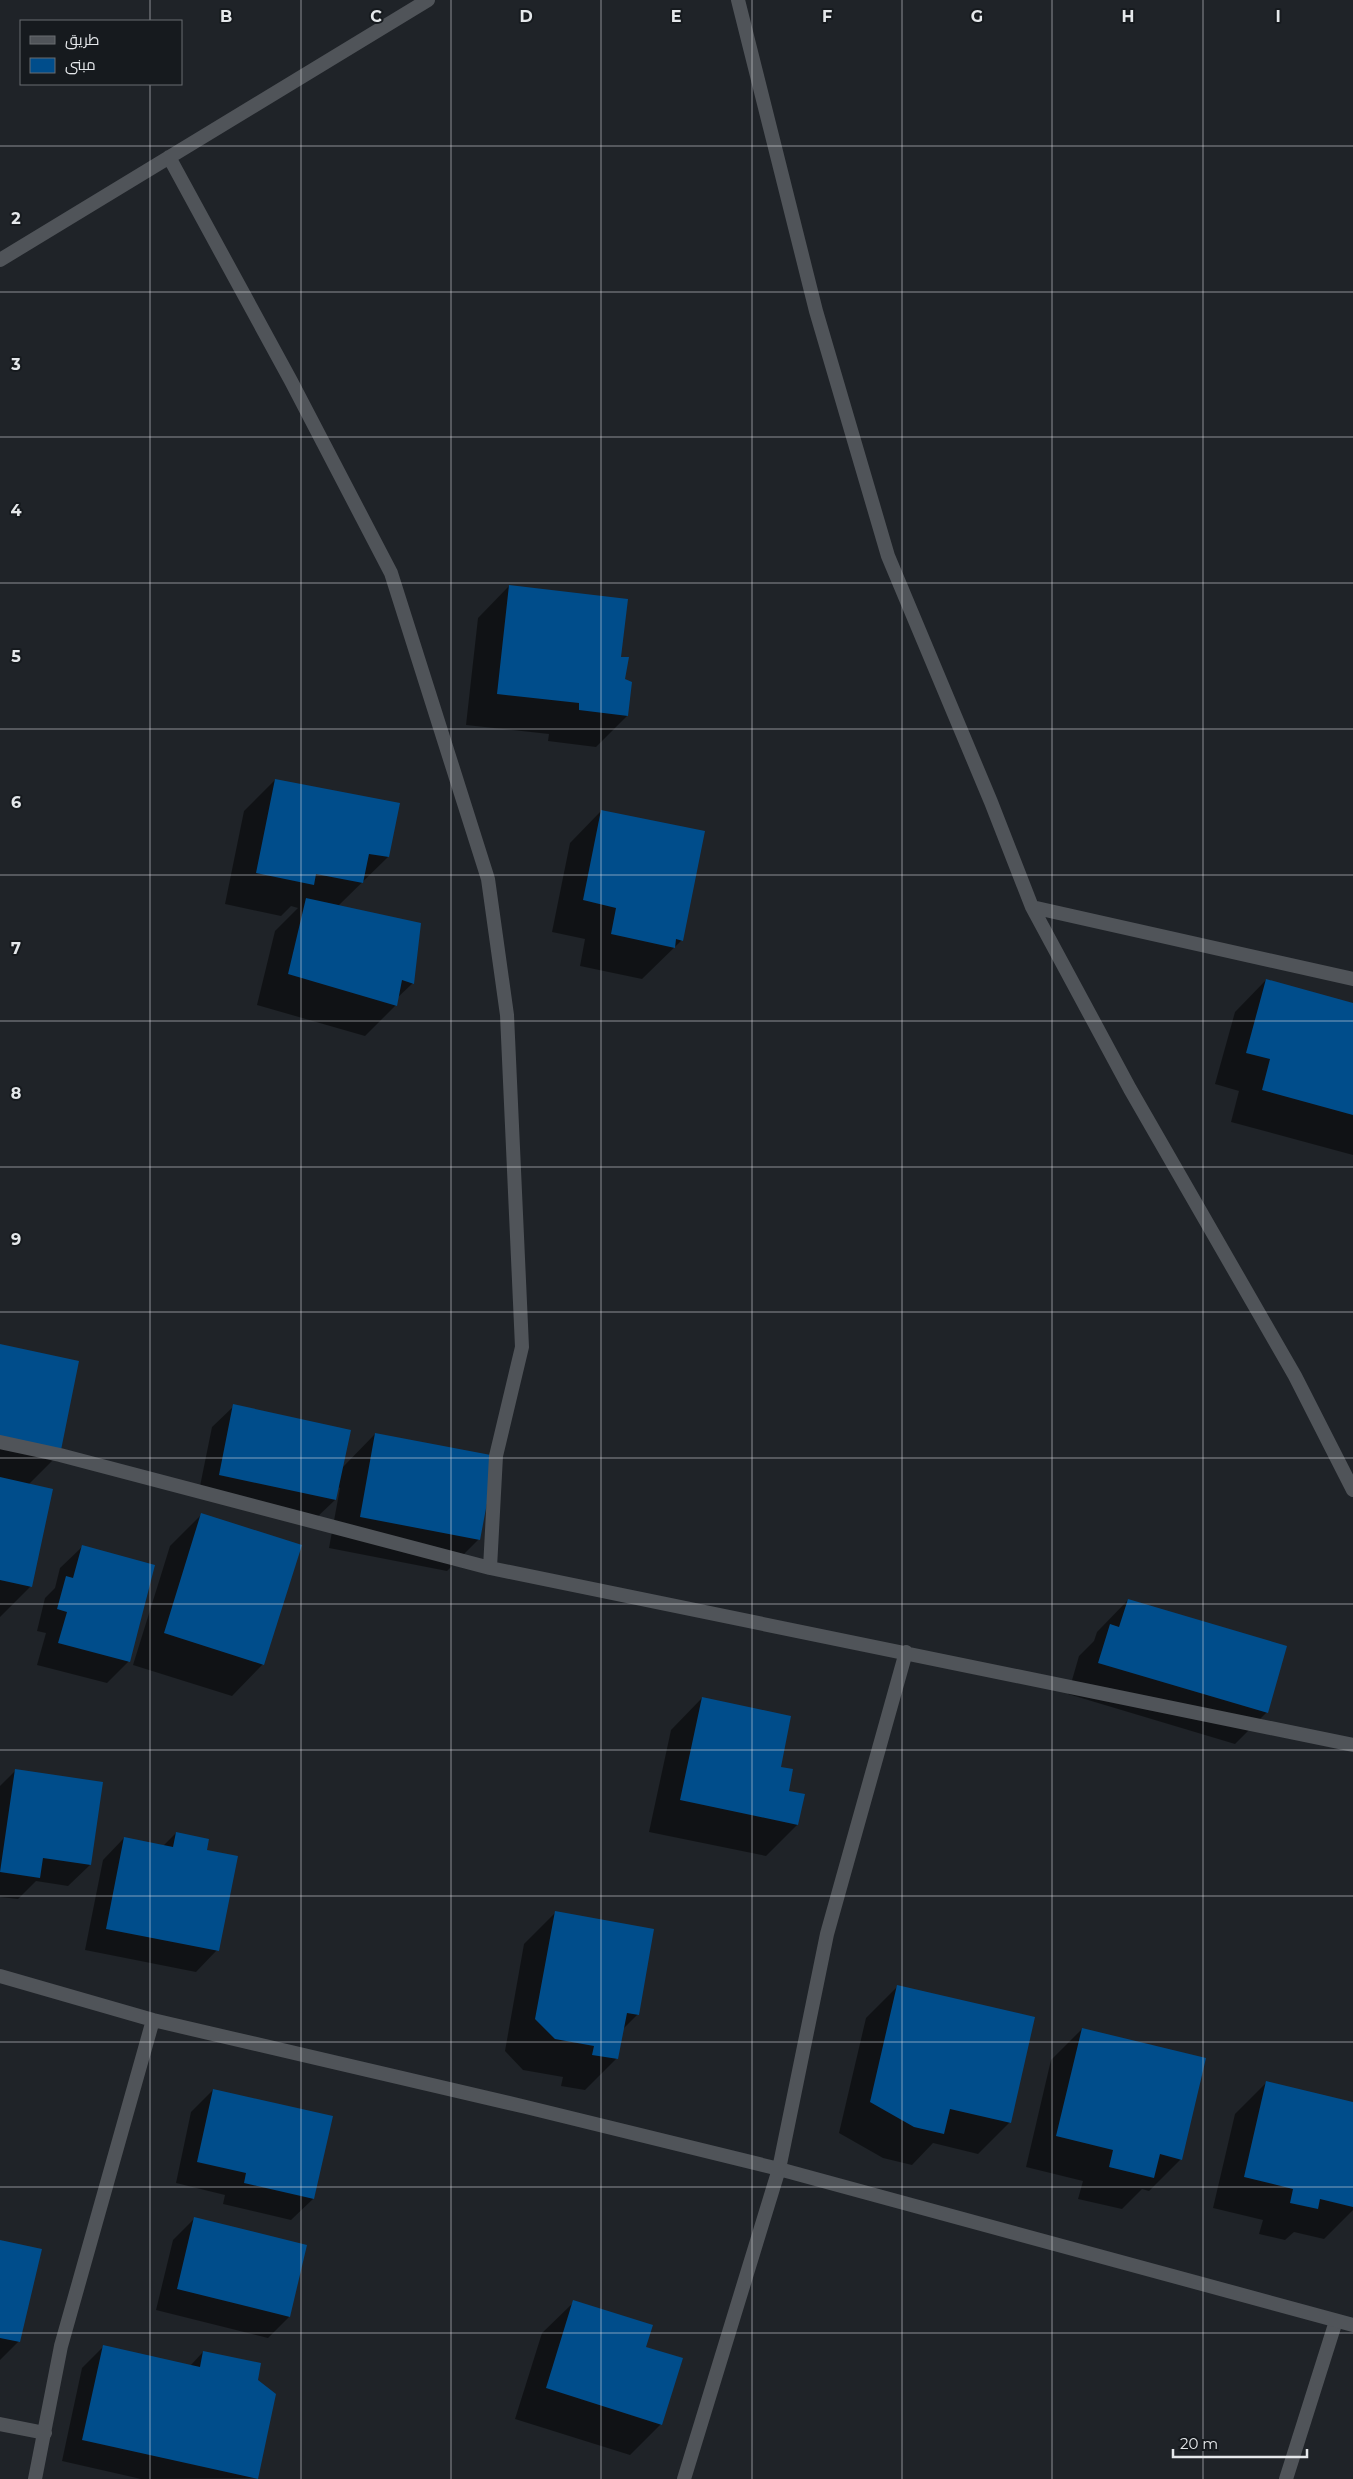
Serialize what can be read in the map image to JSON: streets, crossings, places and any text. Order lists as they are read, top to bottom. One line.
{"legend":["طريق","مبنى"],"scale_bar":"20 m","grid":{"columns":["B","C","D","E","F","G","H","I"],"rows":["2","3","4","5","6","7","8","9"]}}
